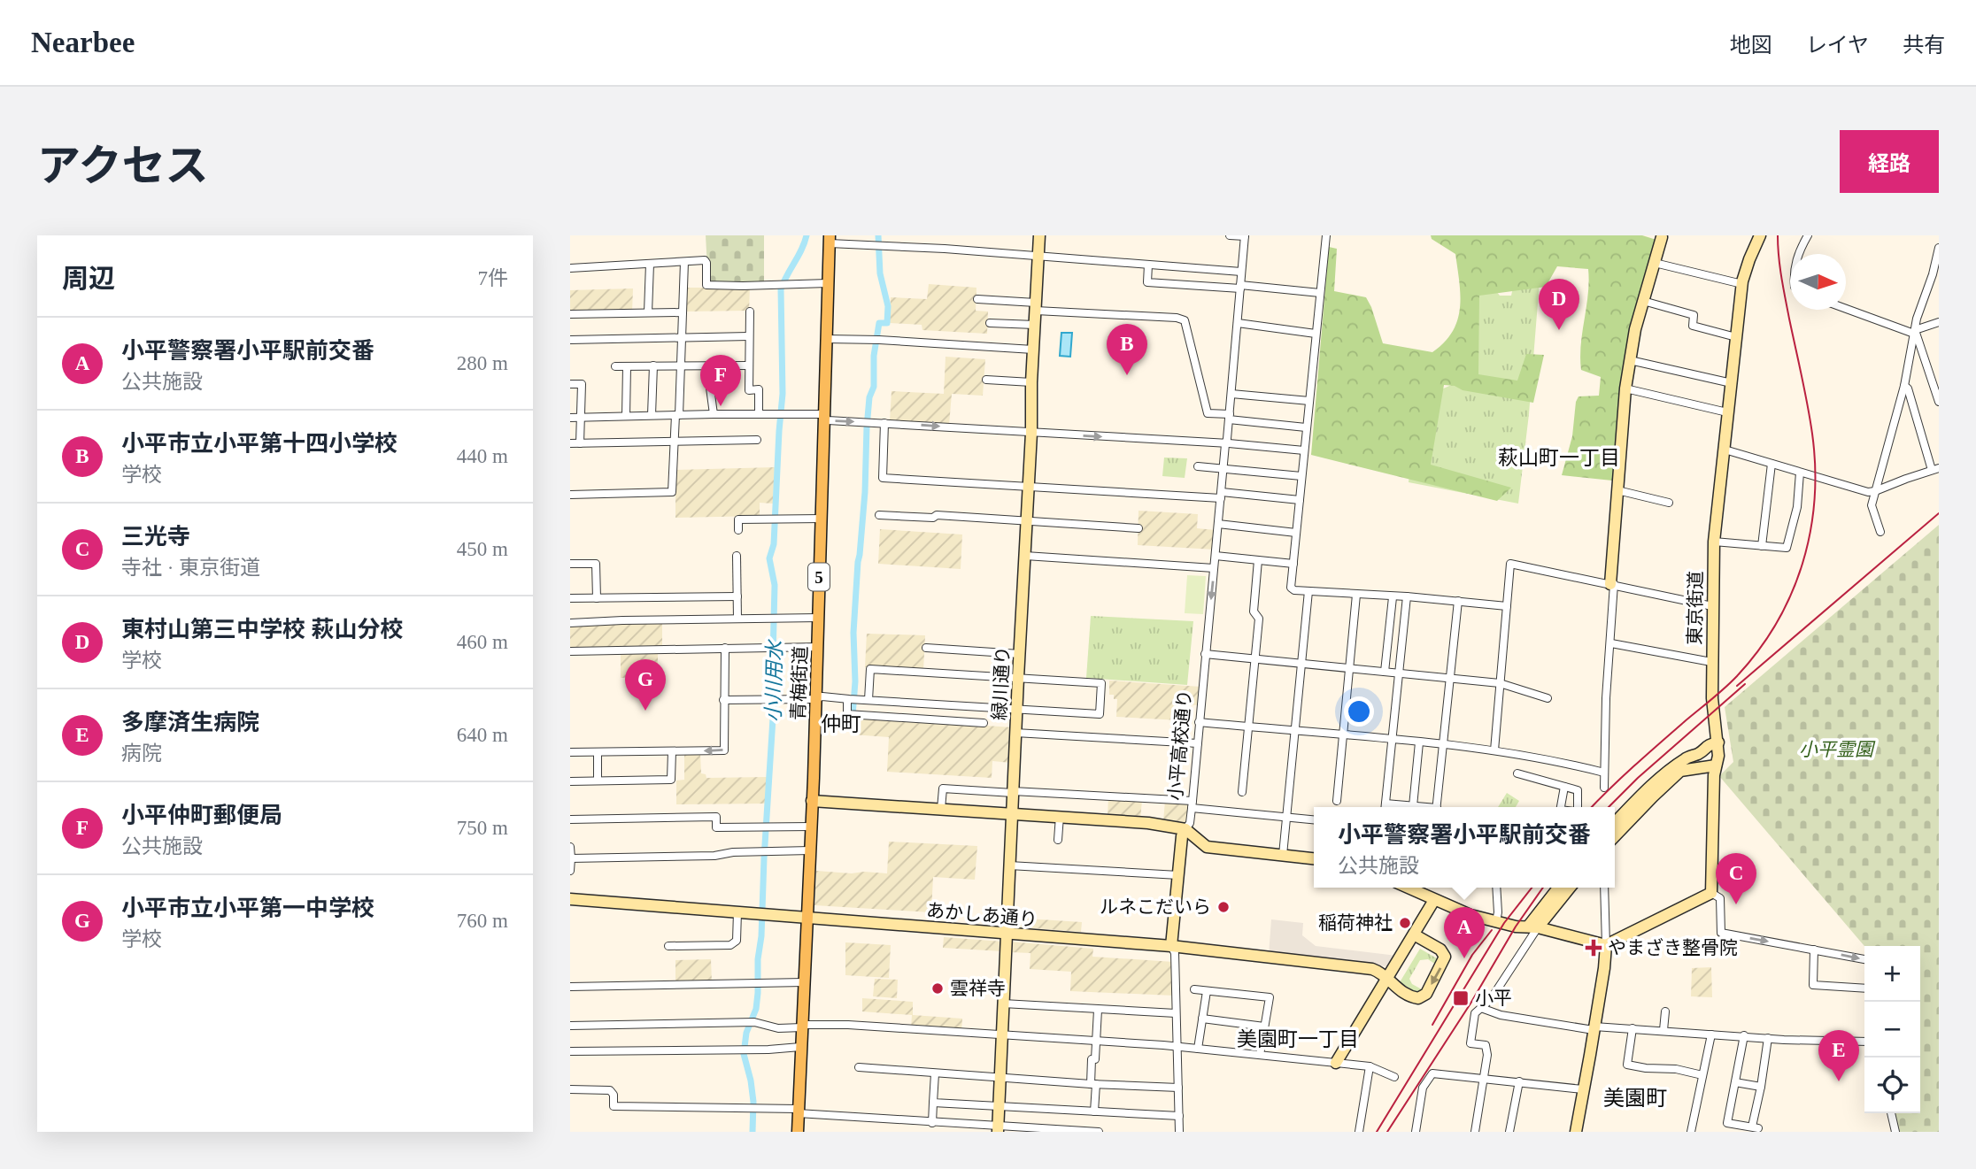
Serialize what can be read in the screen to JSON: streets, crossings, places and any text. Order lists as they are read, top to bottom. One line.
{"streets":{"main road":["5","青梅街道"],"street":["東京街道","緑川通り","小平高校通り","あかしあ通り"]},"crossings":[["青梅街道","あかしあ通り"],["緑川通り","あかしあ通り"],["小平高校通り","あかしあ通り"]],"districts":["萩山町一丁目","仲町","美園町一丁目","美園町"],"water":["小川用水"],"parks":["小平霊園"],"places":{"other":["ルネこだいら","稲荷神社","雲祥寺"],"health":["やまざき整骨院"],"transit":["小平"]},"north":"right","page":{"header":"Nearbee","nav":["地図","レイヤ","共有"],"title":"アクセス","buttons":"経路","heading":["周辺","7件"],"pins":["D","B","F","G","C","A","E"],"list":[{"mark":"A","name":"小平警察署小平駅前交番","note":"公共施設","value":"280 m"},{"mark":"B","name":"小平市立小平第十四小学校","note":"学校","value":"440 m"},{"mark":"C","name":"三光寺","note":"寺社 · 東京街道","value":"450 m"},{"mark":"D","name":"東村山第三中学校 萩山分校","note":"学校","value":"460 m"},{"mark":"E","name":"多摩済生病院","note":"病院","value":"640 m"},{"mark":"F","name":"小平仲町郵便局","note":"公共施設","value":"750 m"},{"mark":"G","name":"小平市立小平第一中学校","note":"学校","value":"760 m"}],"popup":["小平警察署小平駅前交番","公共施設"],"map_buttons":["+","−"]}}
